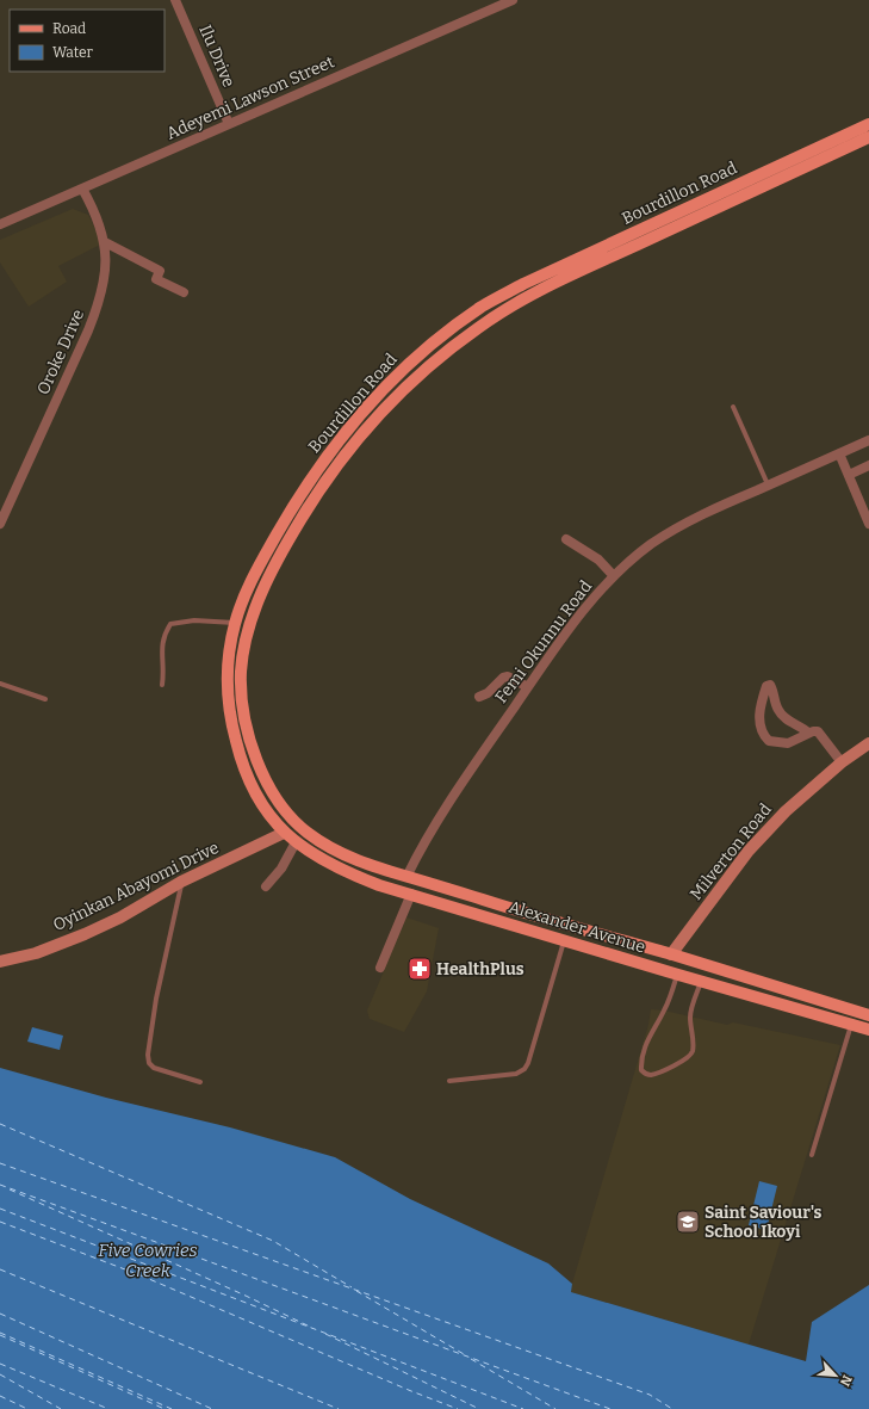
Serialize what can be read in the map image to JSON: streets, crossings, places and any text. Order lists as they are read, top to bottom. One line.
{"streets":{"main road":["Bourdillon Road","Alexander Avenue"],"street":["Ilu Drive","Adeyemi Lawson Street","Oroke Drive","Femi Okunnu Road","Milverton Road","Oyinkan Abayomi Drive"]},"crossings":[["Ilu Drive","Adeyemi Lawson Street"],["Adeyemi Lawson Street","Oroke Drive"],["Bourdillon Road","Oyinkan Abayomi Drive"],["Bourdillon Road","Alexander Avenue"],["Femi Okunnu Road","Alexander Avenue"],["Milverton Road","Alexander Avenue"],["Oyinkan Abayomi Drive","Alexander Avenue"]],"water":["Five Cowries Creek"],"places":{"pharmacy":["HealthPlus"],"school or university":["Saint Saviour's School Ikoyi"]},"legend":["Road","Water"],"north":"bottom right"}
